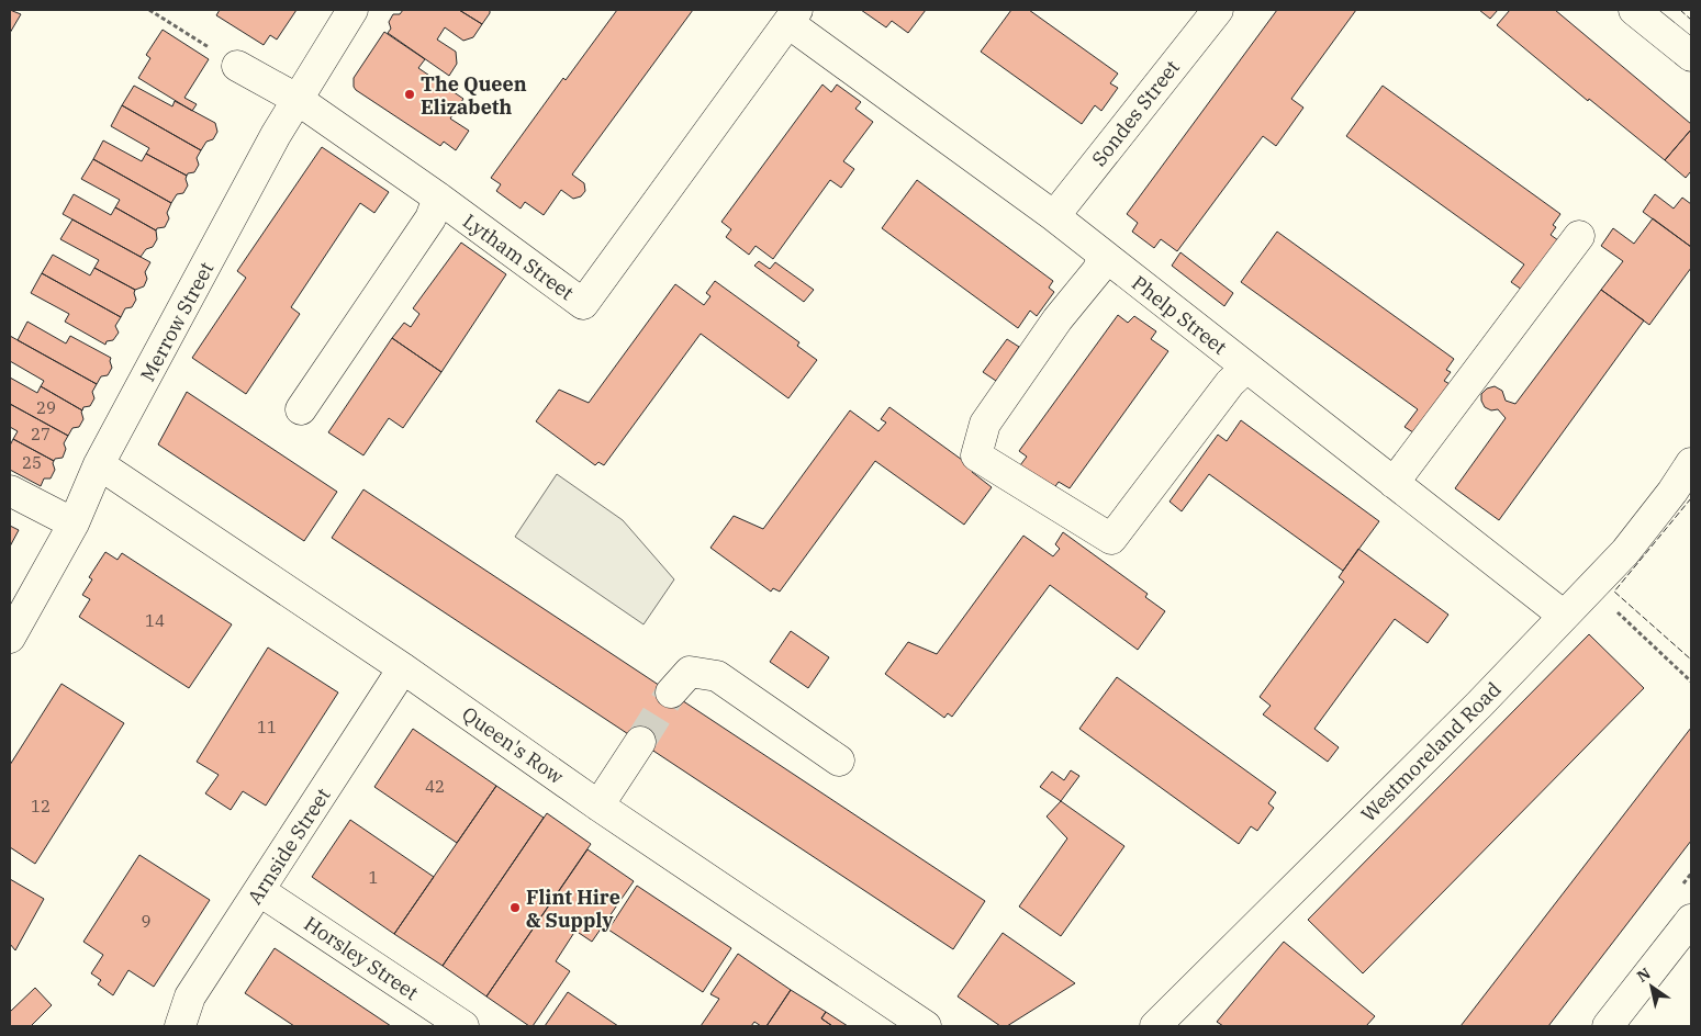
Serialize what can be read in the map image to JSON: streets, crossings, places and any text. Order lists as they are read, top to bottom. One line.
{"streets":{"street":["Sondes Street","Lytham Street","Phelp Street","Merrow Street","Queen's Row","Westmoreland Road","Arnside Street","Horsley Street"]},"crossings":[["Sondes Street","Phelp Street"],["Lytham Street","Phelp Street"],["Lytham Street","Merrow Street"],["Phelp Street","Westmoreland Road"],["Merrow Street","Queen's Row"],["Queen's Row","Arnside Street"],["Arnside Street","Horsley Street"]],"places":["The Queen Elizabeth","Flint Hire & Supply"],"house_numbers":["29","27","25","14","11","42","12","1","9"],"north":"top left"}
